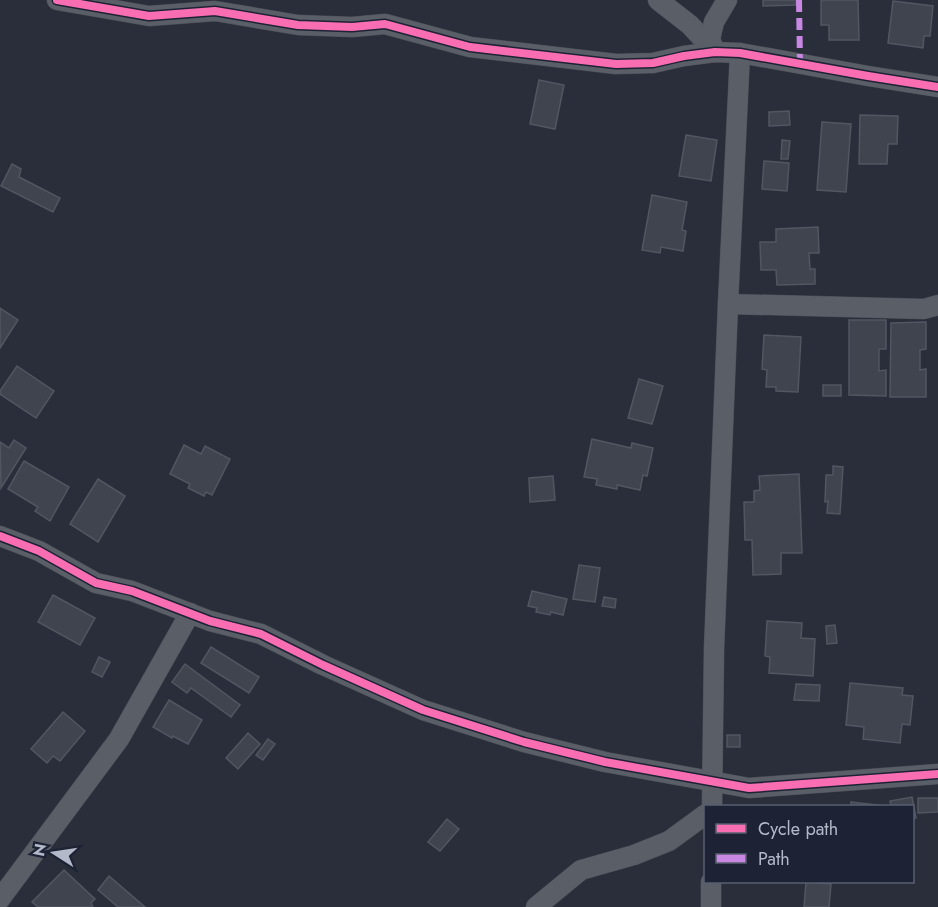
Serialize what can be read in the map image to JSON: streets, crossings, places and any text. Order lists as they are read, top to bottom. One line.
{"legend":["Cycle path","Path"],"north":"left"}
